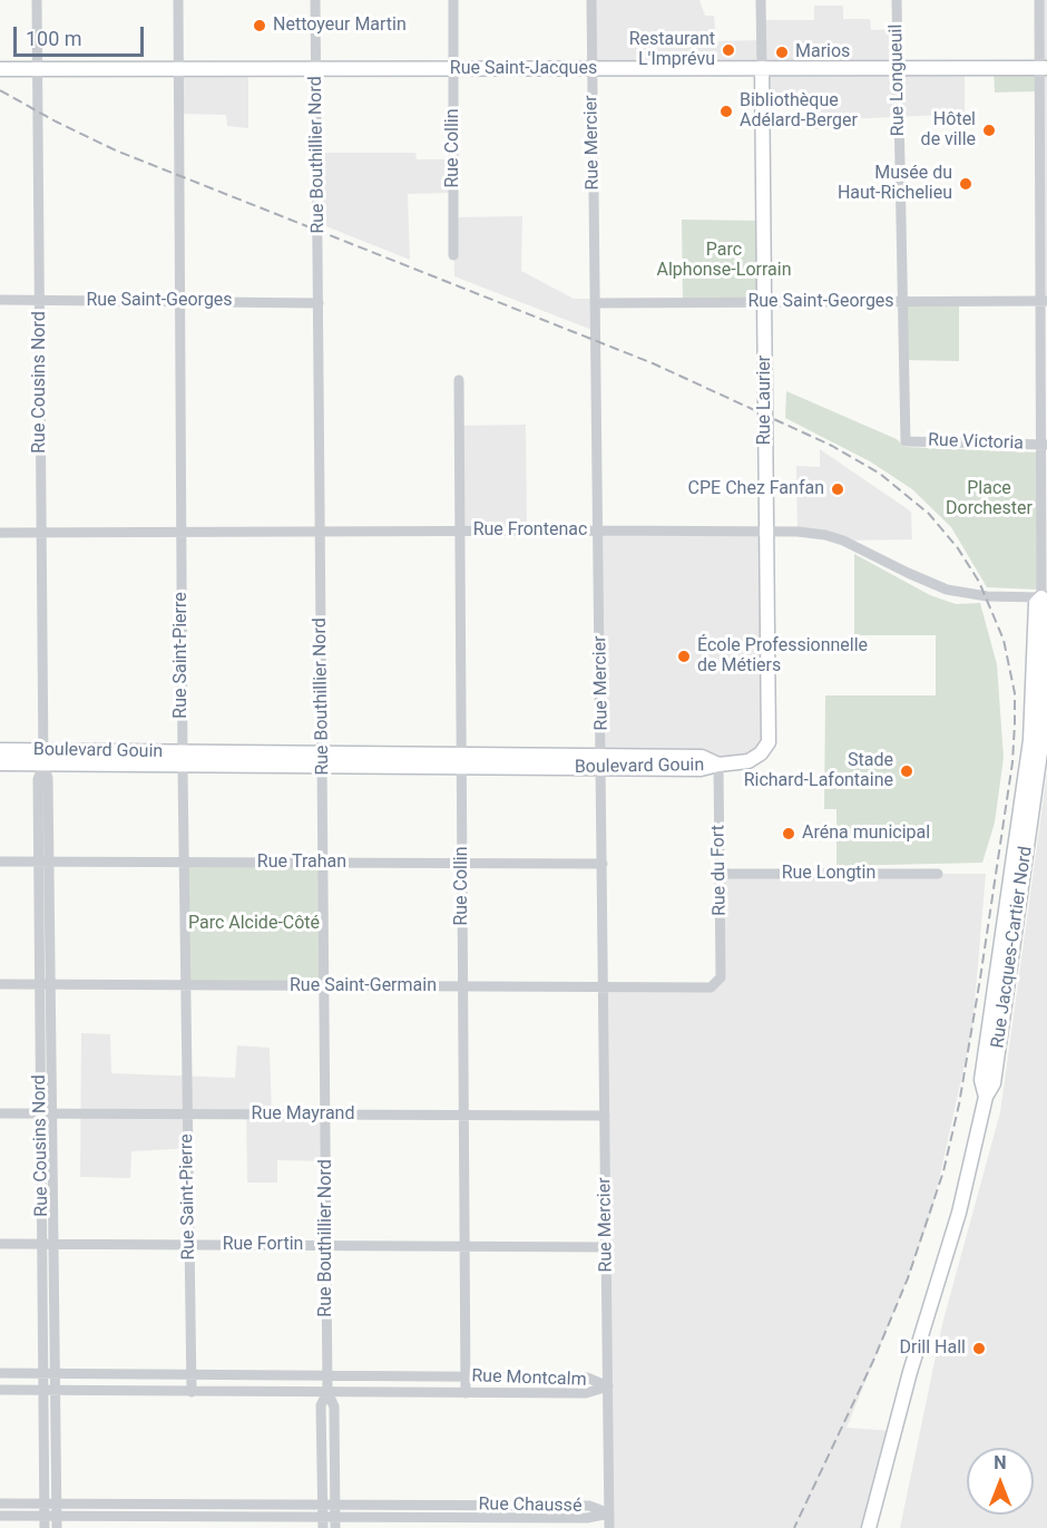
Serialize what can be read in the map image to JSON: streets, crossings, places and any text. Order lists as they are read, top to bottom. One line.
{"streets":{"street":["Rue Saint-Jacques","Rue Longueuil","Rue Mercier","Rue Collin","Rue Bouthillier Nord","Rue Saint-Georges","Rue Cousins Nord","Rue Laurier","Rue Victoria","Rue Frontenac","Rue Saint-Pierre","Boulevard Gouin","Rue Trahan","Rue du Fort","Rue Longtin","Rue Jacques-Cartier Nord","Rue Saint-Germain","Rue Mayrand","Rue Fortin","Rue Montcalm","Rue Chaussé"]},"crossings":[["Rue Saint-Jacques","Rue Longueuil"],["Rue Saint-Jacques","Rue Mercier"],["Rue Saint-Jacques","Rue Collin"],["Rue Saint-Jacques","Rue Bouthillier Nord"],["Rue Saint-Jacques","Rue Cousins Nord"],["Rue Saint-Jacques","Rue Laurier"],["Rue Saint-Jacques","Rue Saint-Pierre"],["Rue Saint-Jacques","Rue Jacques-Cartier Nord"],["Rue Longueuil","Rue Saint-Georges"],["Rue Longueuil","Rue Victoria"],["Rue Mercier","Rue Saint-Georges"],["Rue Mercier","Rue Frontenac"],["Rue Mercier","Boulevard Gouin"],["Rue Mercier","Rue Trahan"],["Rue Mercier","Rue Saint-Germain"],["Rue Mercier","Rue Mayrand"],["Rue Mercier","Rue Fortin"],["Rue Mercier","Rue Montcalm"],["Rue Mercier","Rue Chaussé"],["Rue Collin","Rue Frontenac"],["Rue Collin","Boulevard Gouin"],["Rue Collin","Rue Trahan"],["Rue Collin","Rue Saint-Germain"],["Rue Collin","Rue Mayrand"],["Rue Collin","Rue Fortin"],["Rue Collin","Rue Montcalm"],["Rue Bouthillier Nord","Rue Saint-Georges"],["Rue Bouthillier Nord","Rue Frontenac"],["Rue Bouthillier Nord","Boulevard Gouin"],["Rue Bouthillier Nord","Rue Trahan"],["Rue Bouthillier Nord","Rue Saint-Germain"],["Rue Bouthillier Nord","Rue Mayrand"],["Rue Bouthillier Nord","Rue Fortin"],["Rue Bouthillier Nord","Rue Montcalm"],["Rue Bouthillier Nord","Rue Chaussé"],["Rue Saint-Georges","Rue Cousins Nord"],["Rue Saint-Georges","Rue Laurier"],["Rue Saint-Georges","Rue Saint-Pierre"],["Rue Saint-Georges","Rue Jacques-Cartier Nord"],["Rue Cousins Nord","Rue Frontenac"],["Rue Cousins Nord","Boulevard Gouin"],["Rue Cousins Nord","Rue Trahan"],["Rue Cousins Nord","Rue Saint-Germain"],["Rue Cousins Nord","Rue Mayrand"],["Rue Cousins Nord","Rue Fortin"],["Rue Cousins Nord","Rue Montcalm"],["Rue Cousins Nord","Rue Chaussé"],["Rue Laurier","Rue Frontenac"],["Rue Laurier","Boulevard Gouin"],["Rue Laurier","Rue du Fort"],["Rue Victoria","Rue Jacques-Cartier Nord"],["Rue Frontenac","Rue Saint-Pierre"],["Rue Frontenac","Rue Jacques-Cartier Nord"],["Rue Saint-Pierre","Boulevard Gouin"],["Rue Saint-Pierre","Rue Trahan"],["Rue Saint-Pierre","Rue Saint-Germain"],["Rue Saint-Pierre","Rue Mayrand"],["Rue Saint-Pierre","Rue Fortin"],["Rue Saint-Pierre","Rue Montcalm"],["Boulevard Gouin","Rue du Fort"],["Rue du Fort","Rue Longtin"],["Rue du Fort","Rue Saint-Germain"]],"parks":["Parc Alphonse-Lorrain","Place Dorchester","Parc Alcide-Côté"],"places":["Nettoyeur Martin","Restaurant L'Imprévu","Marios","Bibliothèque Adélard-Berger","Hôtel de ville","Musée du Haut-Richelieu","CPE Chez Fanfan","École Professionnelle de Métiers","Stade Richard-Lafontaine","Aréna municipal","Drill Hall"],"scale_bar":"100 m","north":"top"}
